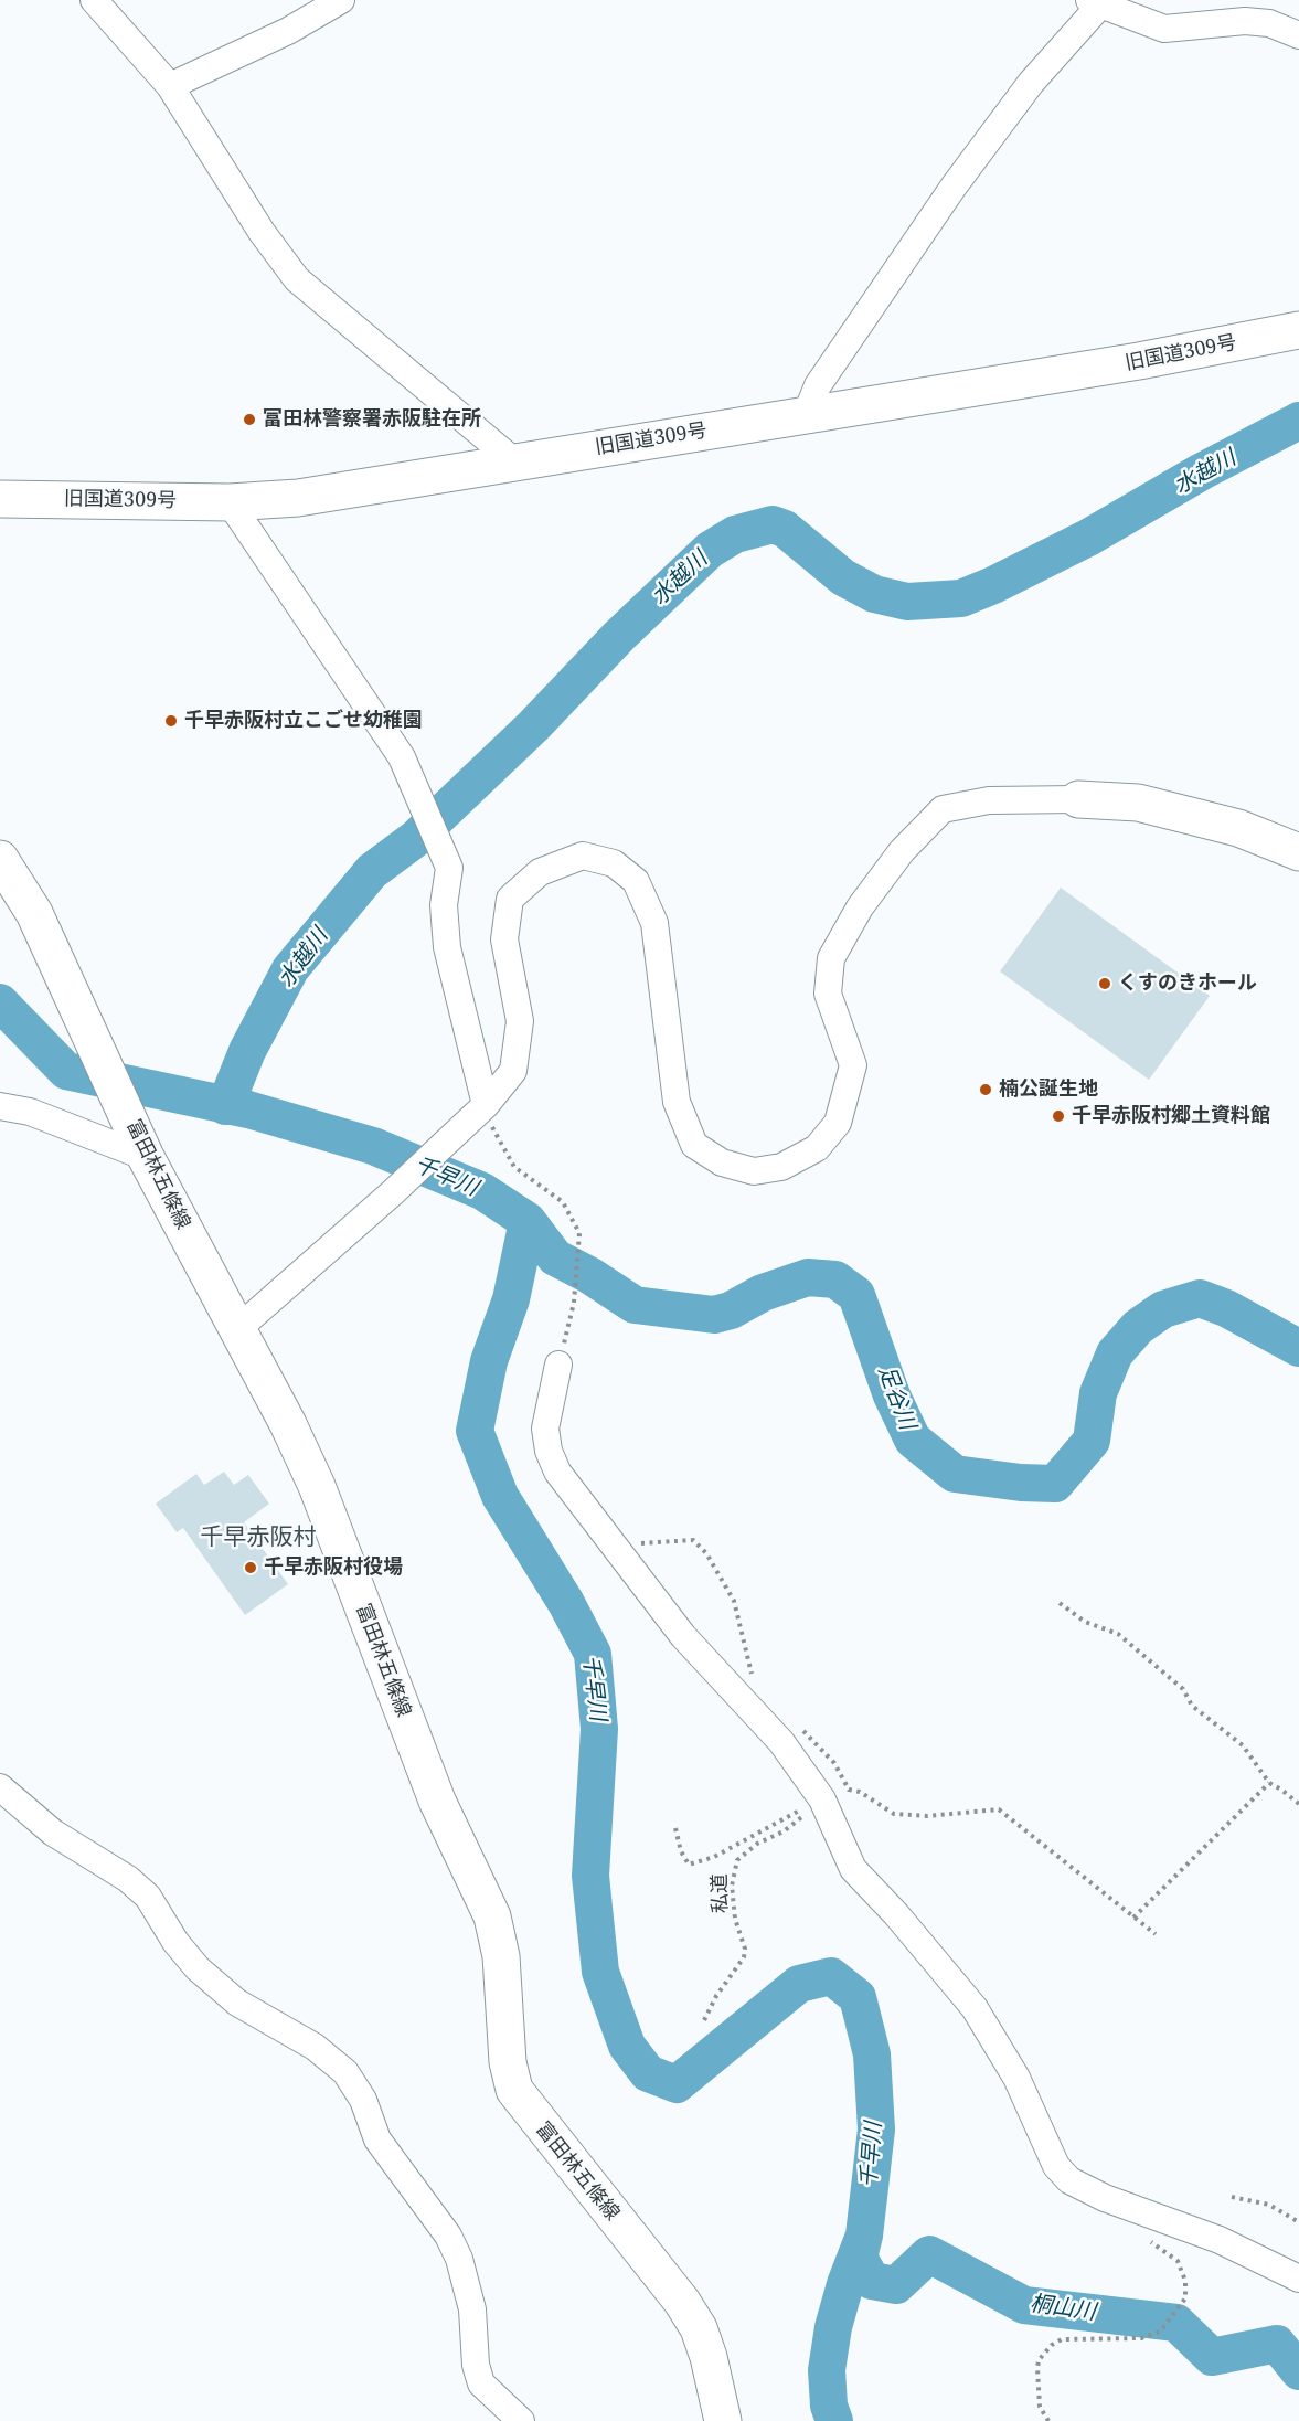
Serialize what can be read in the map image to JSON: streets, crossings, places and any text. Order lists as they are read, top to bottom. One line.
{"streets":{"main road":["旧国道309号","富田林五條線"],"path":["私道"]},"districts":["千早赤阪村"],"water":["水越川","千早川","足谷川","桐山川"],"places":["富田林警察署赤阪駐在所","千早赤阪村立こごせ幼稚園","くすのきホール","楠公誕生地","千早赤阪村郷土資料館","千早赤阪村役場"]}
